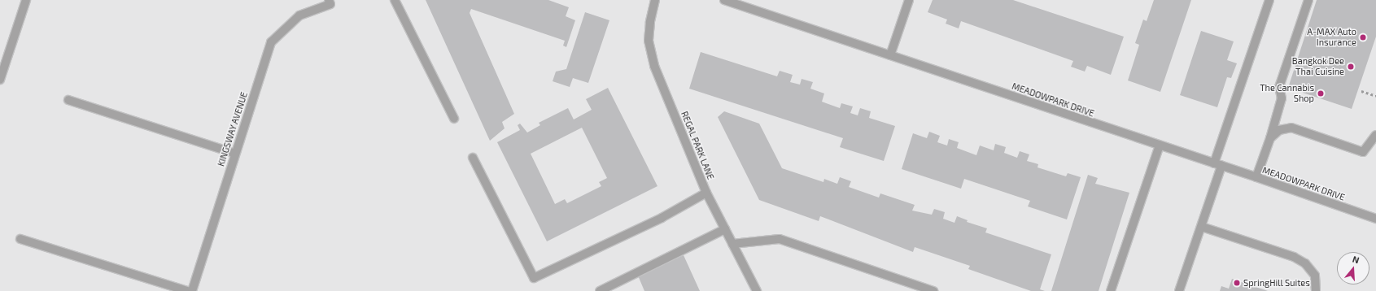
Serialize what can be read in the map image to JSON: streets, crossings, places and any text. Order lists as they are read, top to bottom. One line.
{"streets":{"street":["MEADOWPARK DRIVE","KINGSWAY AVENUE","REGAL PARK LANE"]},"places":["A-MAX Auto Insurance","Bangkok Dee Thai Cuisine","The Cannabis Shop","SpringHill Suites"],"north":"top"}
